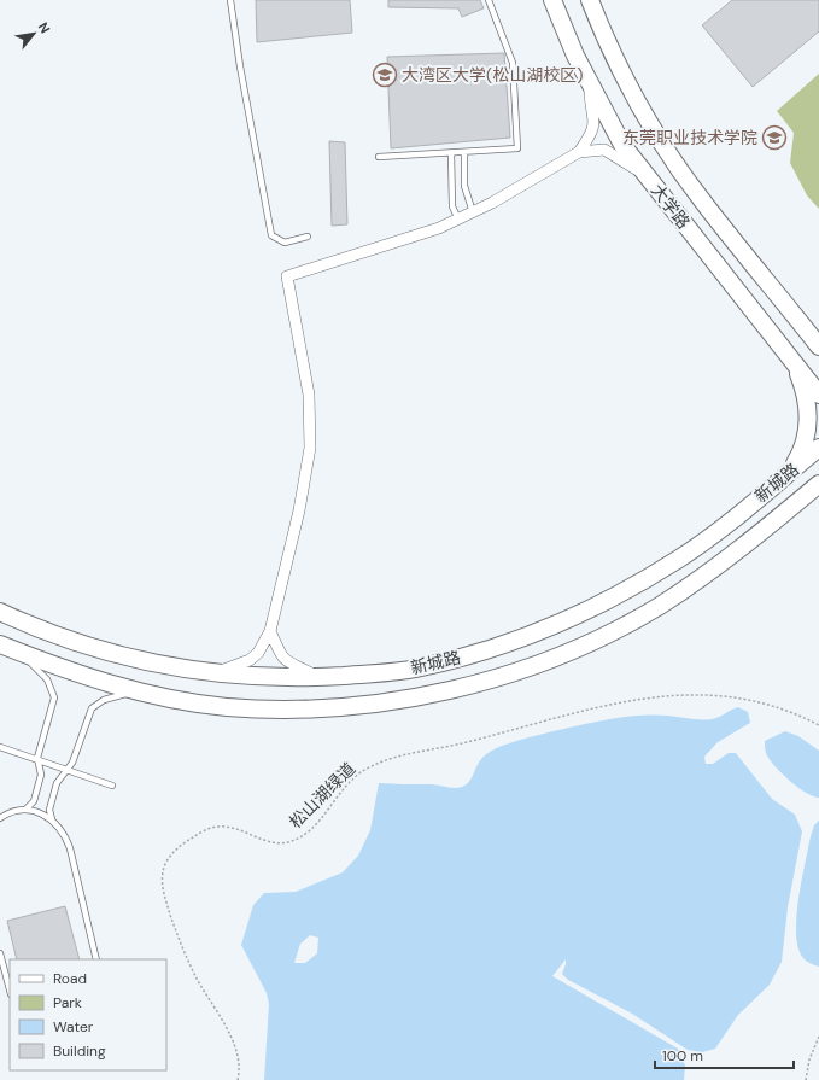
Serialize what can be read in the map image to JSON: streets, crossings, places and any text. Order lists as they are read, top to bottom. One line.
{"streets":{"main road":["大学路","新城路"],"path":["松山湖绿道"]},"places":{"school or university":["大湾区大学(松山湖校区)","东莞职业技术学院"]},"legend":["Road","Park","Water","Building"],"scale_bar":"100 m","north":"top right"}
